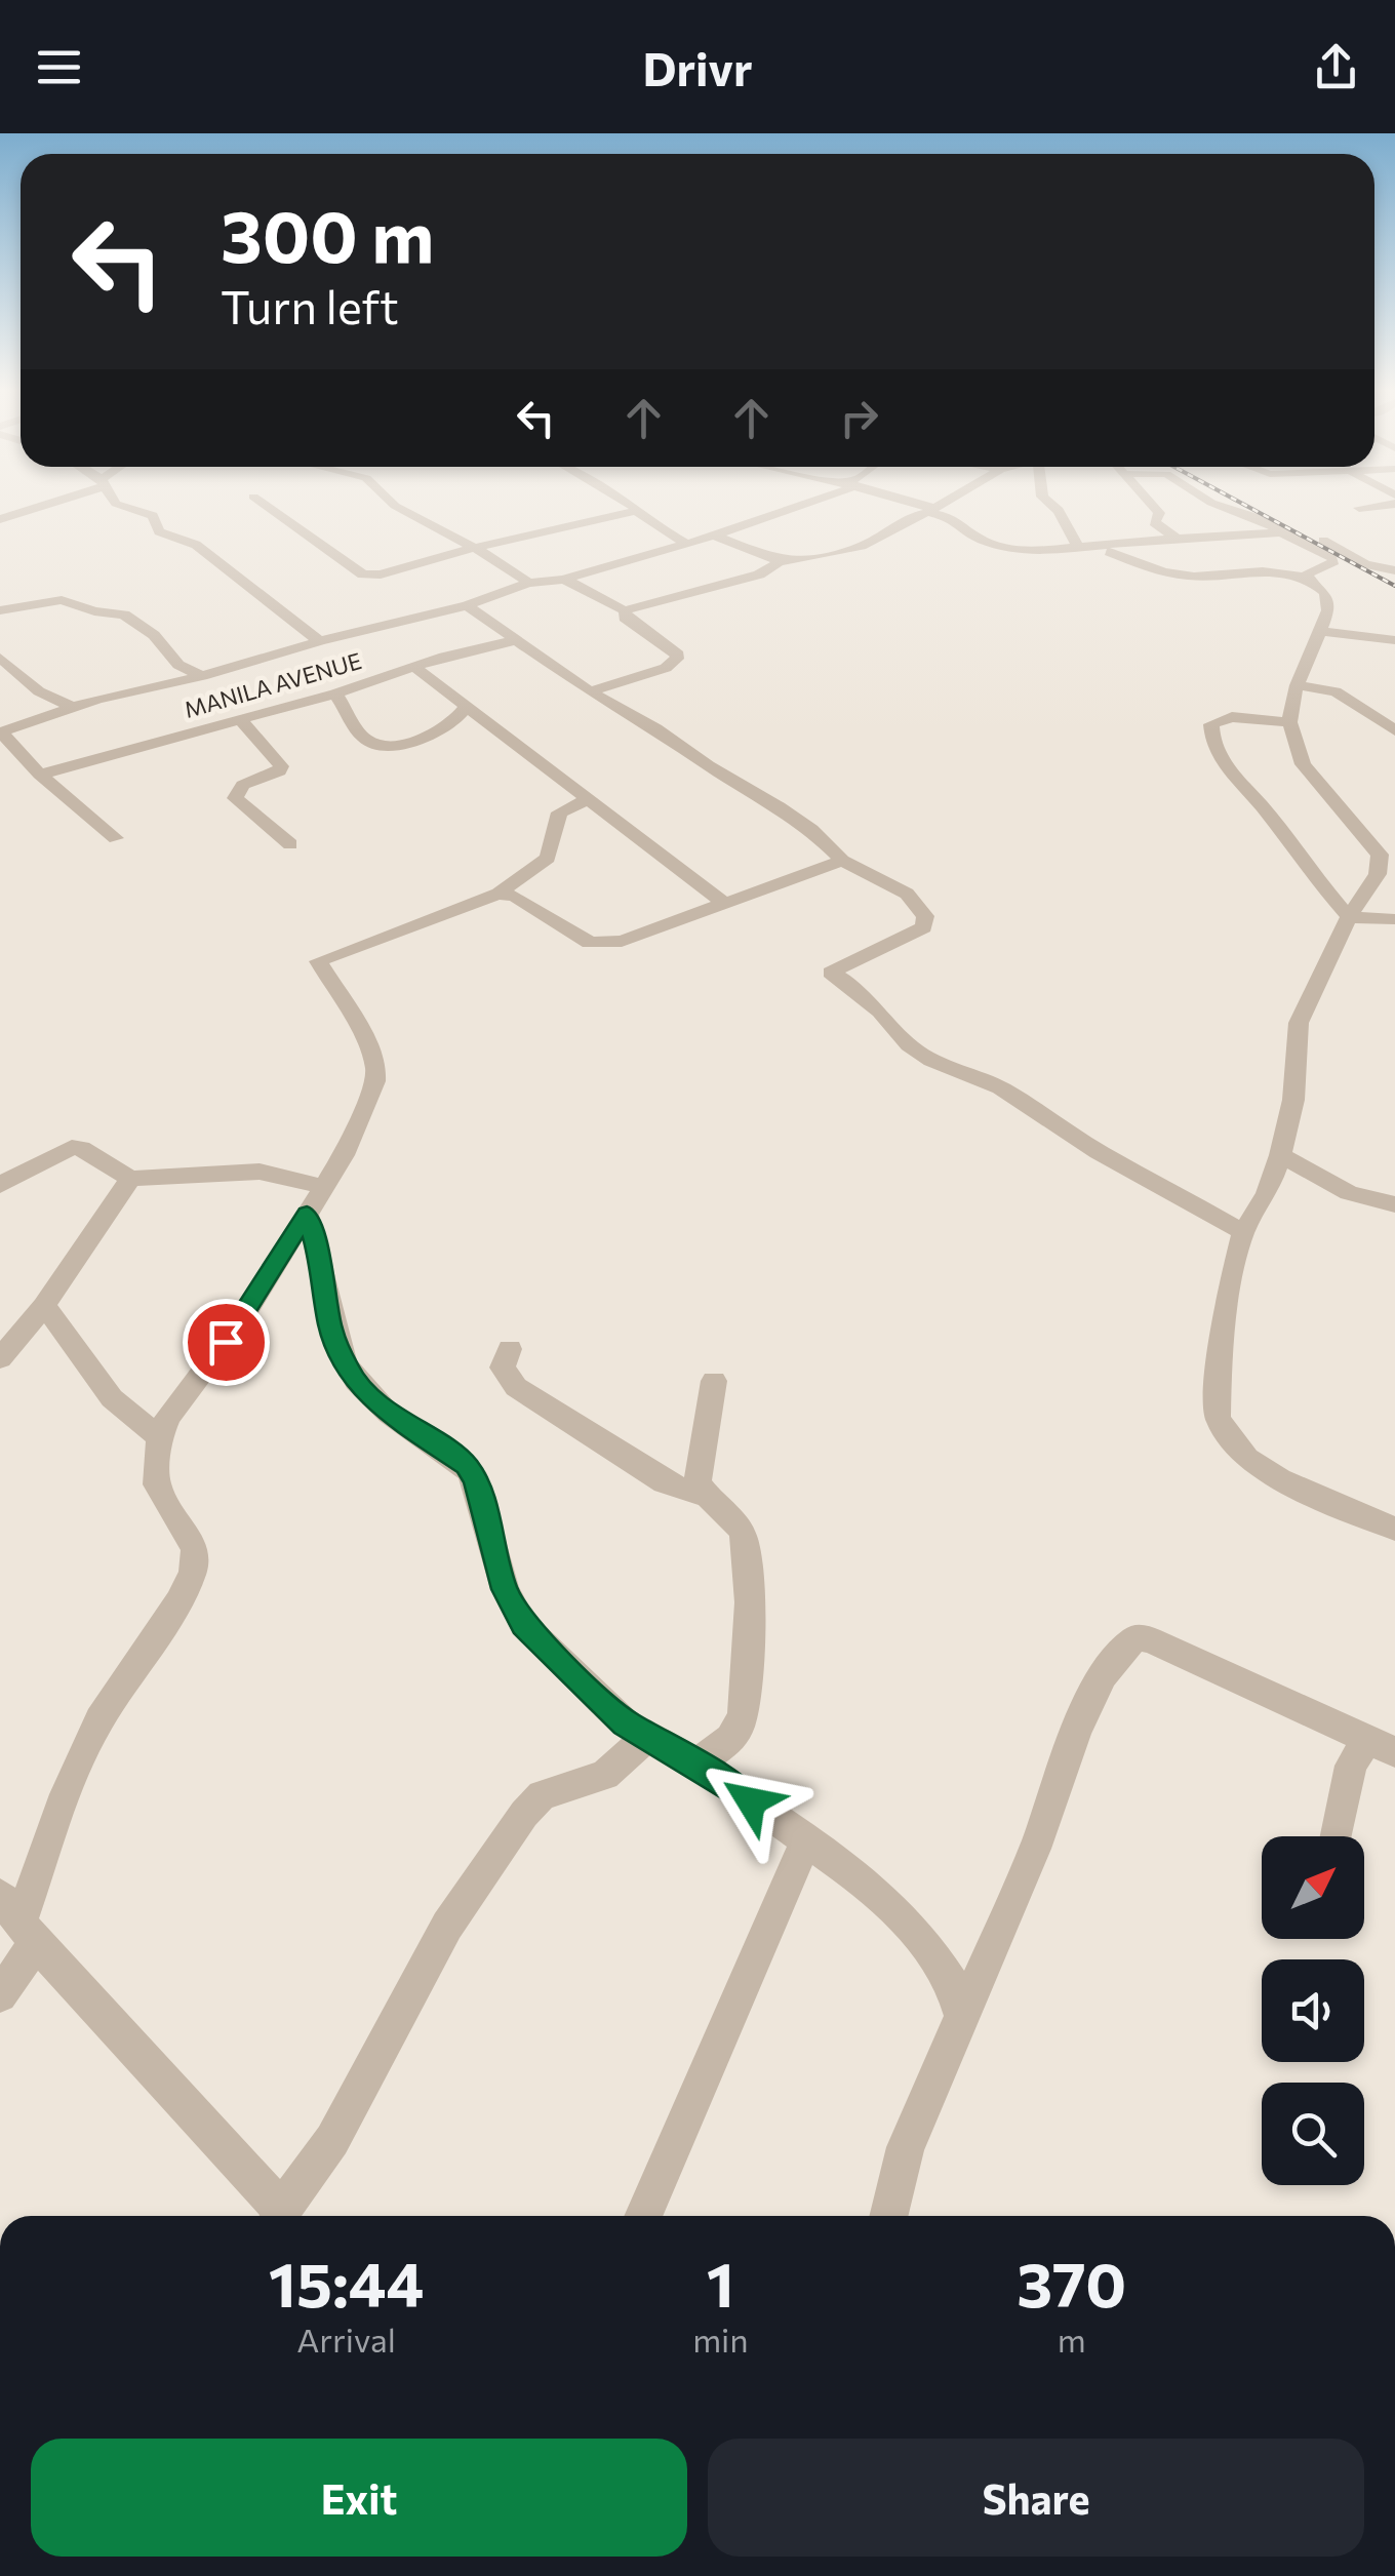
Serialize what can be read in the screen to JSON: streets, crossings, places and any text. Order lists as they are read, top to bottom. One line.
{"streets":{"street":["MANILA AVENUE"]},"north":"top right","page":{"header":"Drivr","turn":["300 m","Turn left"],"eta":["15:44","Arrival","1","min","370","m"],"buttons":["Exit","Share"]}}
